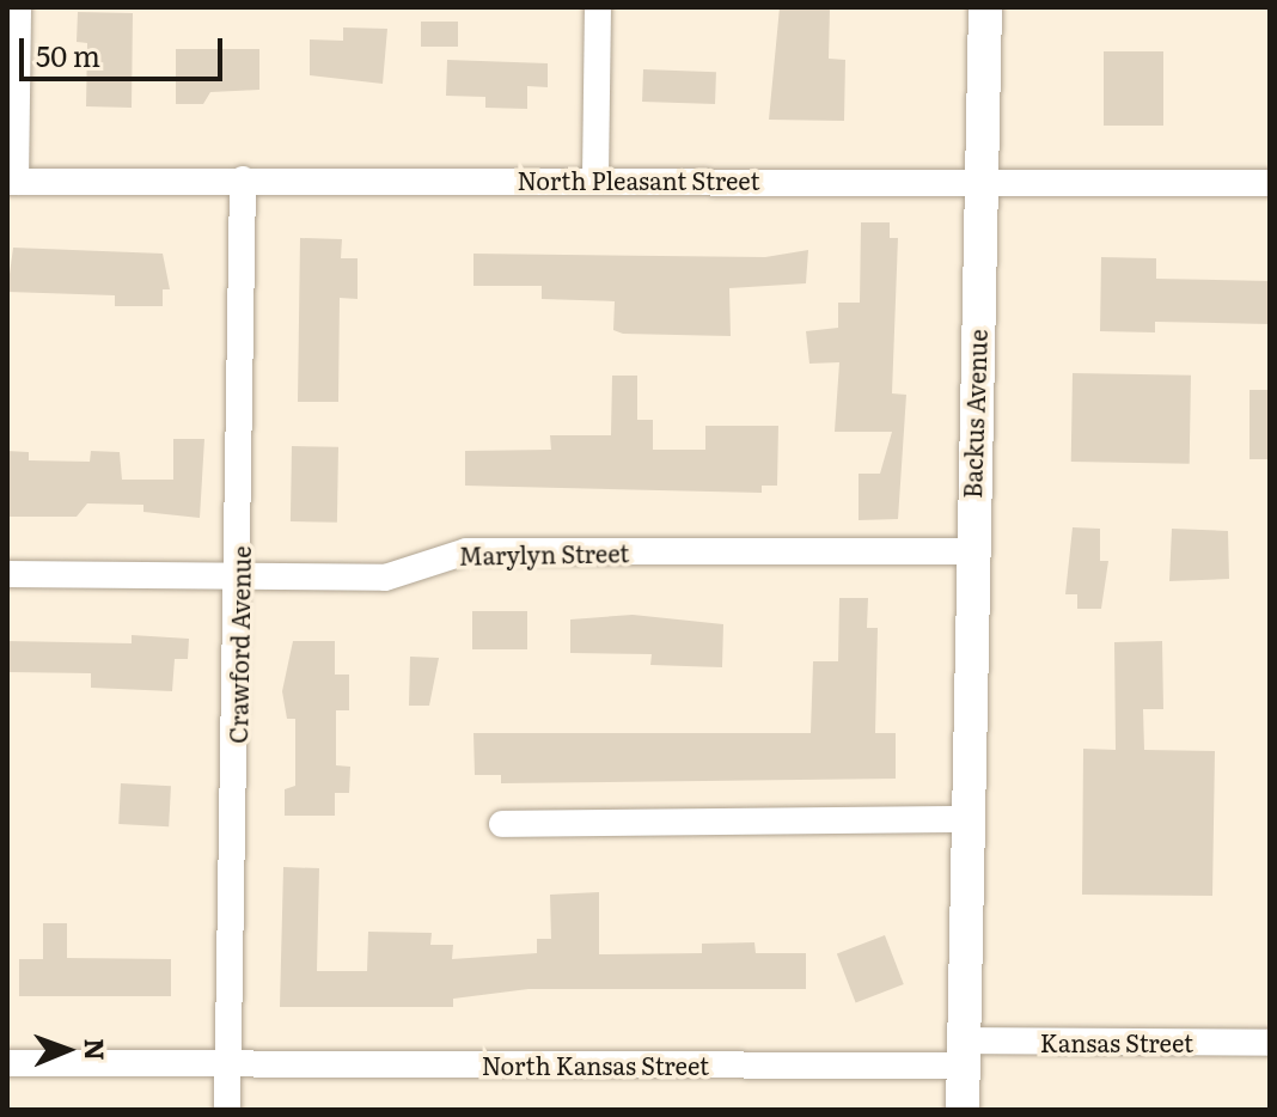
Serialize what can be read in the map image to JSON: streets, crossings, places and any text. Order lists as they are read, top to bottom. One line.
{"streets":{"street":["North Pleasant Street","Backus Avenue","Marylyn Street","Crawford Avenue","Kansas Street","North Kansas Street"]},"crossings":[["North Pleasant Street","Backus Avenue"],["North Pleasant Street","Crawford Avenue"],["Backus Avenue","Marylyn Street"],["Backus Avenue","Kansas Street"],["Backus Avenue","North Kansas Street"],["Marylyn Street","Crawford Avenue"],["Crawford Avenue","North Kansas Street"],["Kansas Street","North Kansas Street"]],"scale_bar":"50 m","north":"right"}
